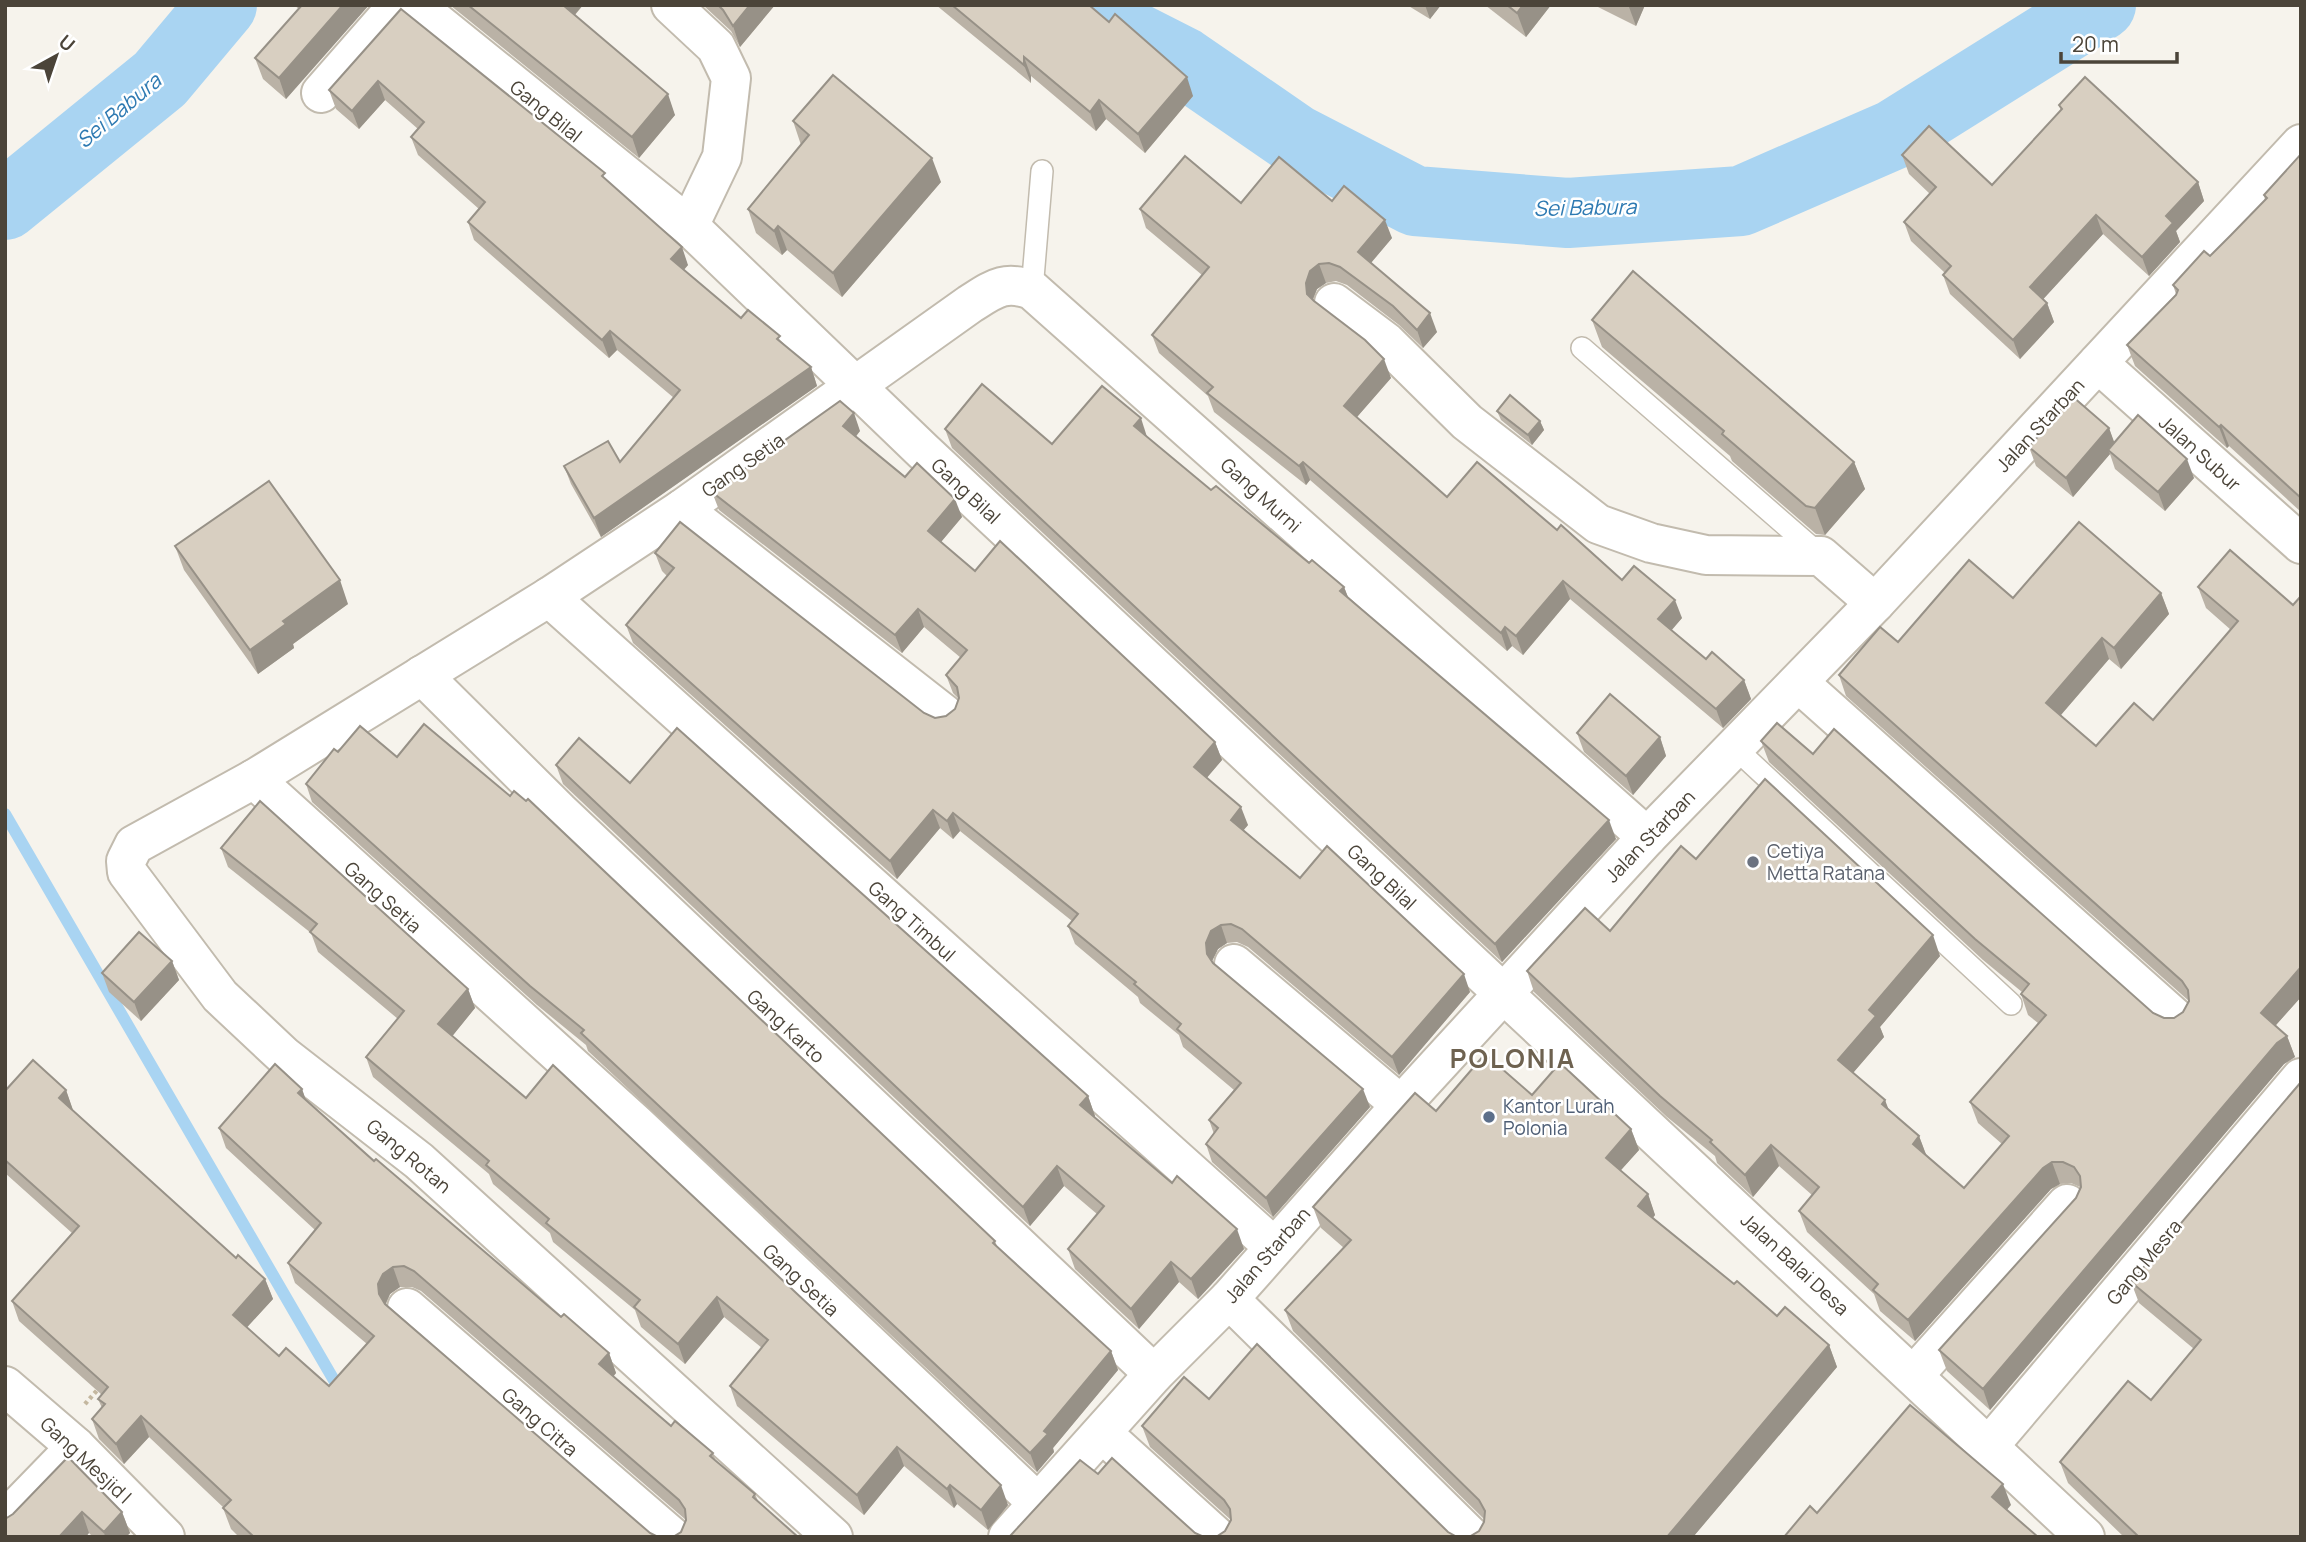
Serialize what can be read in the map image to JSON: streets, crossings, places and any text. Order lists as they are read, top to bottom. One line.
{"streets":{"street":["Gang Bilal","Jalan Starban","Jalan Subur","Gang Setia","Gang Murni","Gang Timbul","Gang Karto","Gang Rotan","Gang Mesra","Jalan Balai Desa","Gang Citra","Gang Mesjid I"]},"crossings":[["Gang Bilal","Jalan Starban"],["Gang Bilal","Gang Setia"],["Gang Bilal","Jalan Balai Desa"],["Jalan Starban","Jalan Subur"],["Jalan Starban","Gang Setia"],["Jalan Starban","Gang Murni"],["Jalan Starban","Gang Timbul"],["Jalan Starban","Gang Karto"],["Jalan Starban","Jalan Balai Desa"],["Gang Setia","Gang Timbul"],["Gang Setia","Gang Karto"],["Gang Setia","Gang Rotan"],["Gang Mesra","Jalan Balai Desa"]],"districts":["POLONIA"],"water":["Sei Babura"],"places":["Cetiya Metta Ratana","Kantor Lurah Polonia"],"scale_bar":"20 m","north":"top right"}
